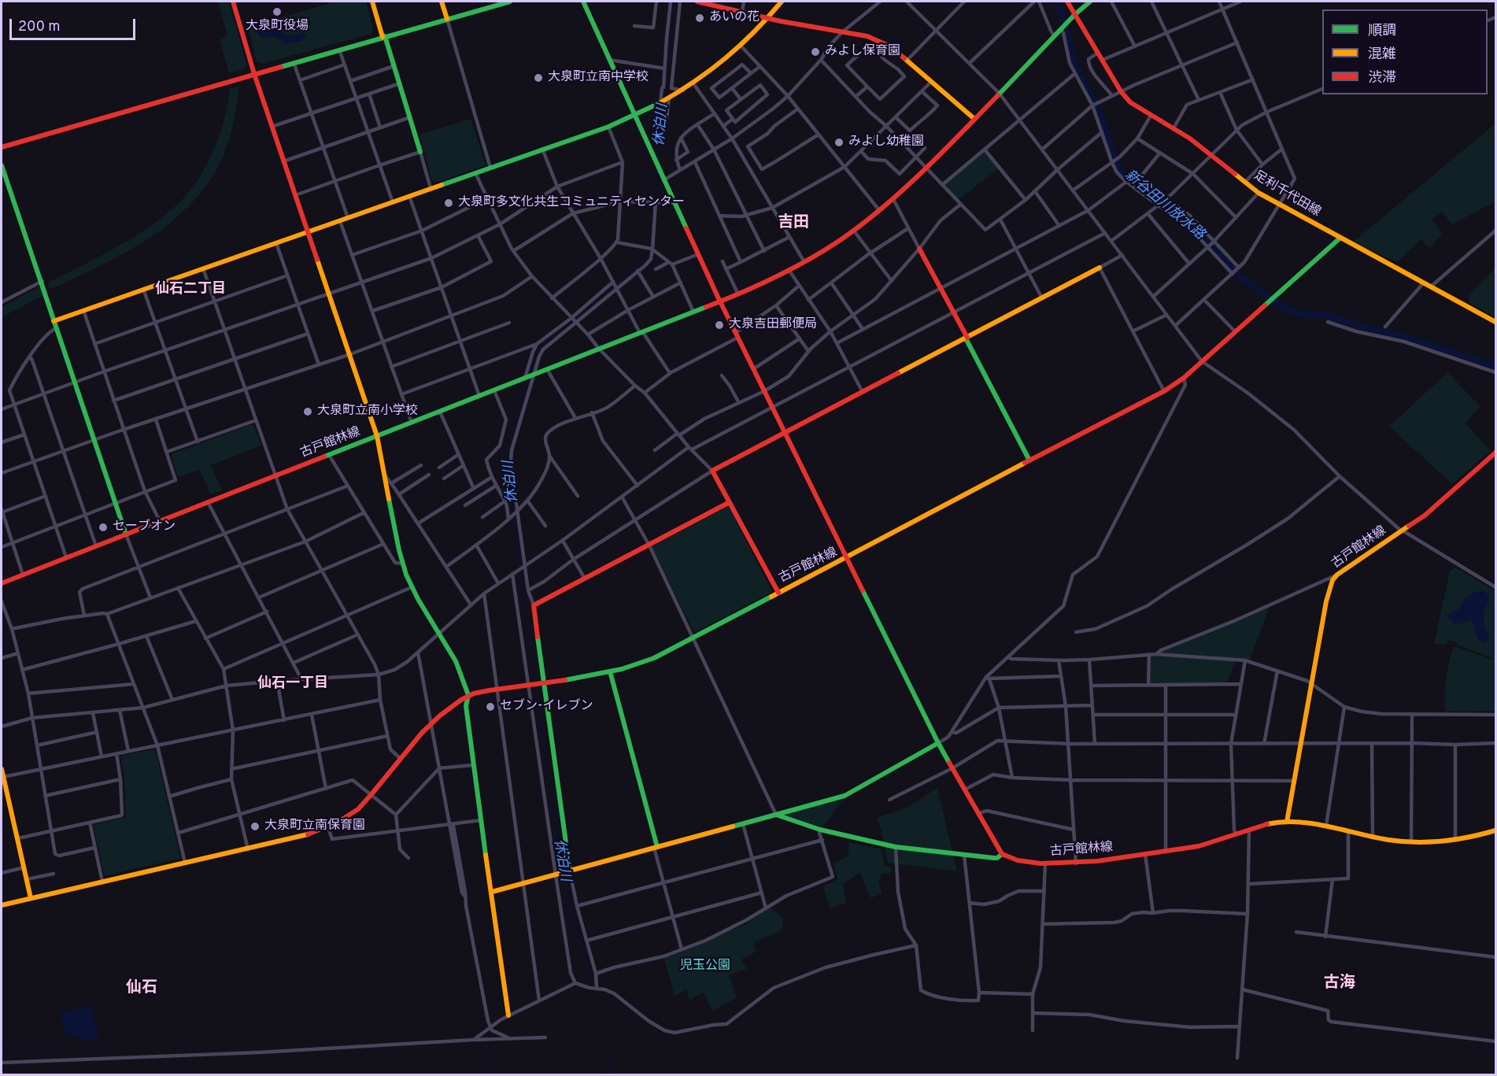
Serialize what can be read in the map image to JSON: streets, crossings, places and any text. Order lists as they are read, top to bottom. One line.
{"streets":{"street":["足利千代田線","古戸館林線"]},"districts":["吉田","仙石二丁目","仙石一丁目","古海","仙石"],"water":["休泊川","新谷田川放水路"],"parks":["児玉公園"],"places":["大泉町役場","あいの花","みよし保育園","大泉町立南中学校","みよし幼稚園","大泉町多文化共生コミュニティセンター","大泉吉田郵便局","大泉町立南小学校","セーブオン","セブン-イレブン","大泉町立南保育園"],"legend":["順調","混雑","渋滞"],"scale_bar":"200 m"}
